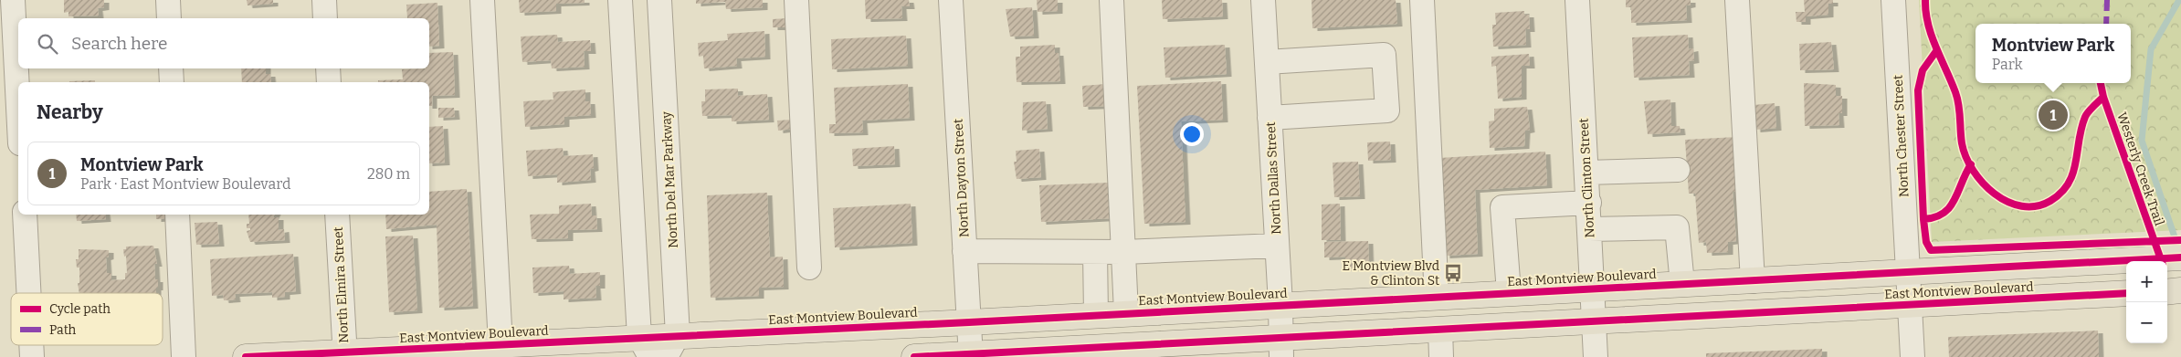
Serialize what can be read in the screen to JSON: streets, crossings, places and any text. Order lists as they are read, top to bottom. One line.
{"streets":{"main road":["East Montview Boulevard"],"street":["North Chester Street","North Dayton Street","North Dallas Street","North Clinton Street","North Del Mar Parkway","North Elmira Street"],"cycle path":["Westerly Creek Trail"]},"crossings":[["North Chester Street","East Montview Boulevard"],["North Dayton Street","East Montview Boulevard"],["North Dallas Street","East Montview Boulevard"],["North Clinton Street","East Montview Boulevard"],["North Del Mar Parkway","East Montview Boulevard"],["East Montview Boulevard","North Elmira Street"]],"places":{"bus stop":["E Montview Blvd & Clinton St"]},"legend":["Cycle path","Path"],"page":{"search":"Search here","popup":["Montview Park","Park"],"heading":"Nearby","pins":"1","list":[{"mark":"1","name":"Montview Park","note":"Park · East Montview Boulevard","value":"280 m"}],"map_buttons":["+","−"]}}
